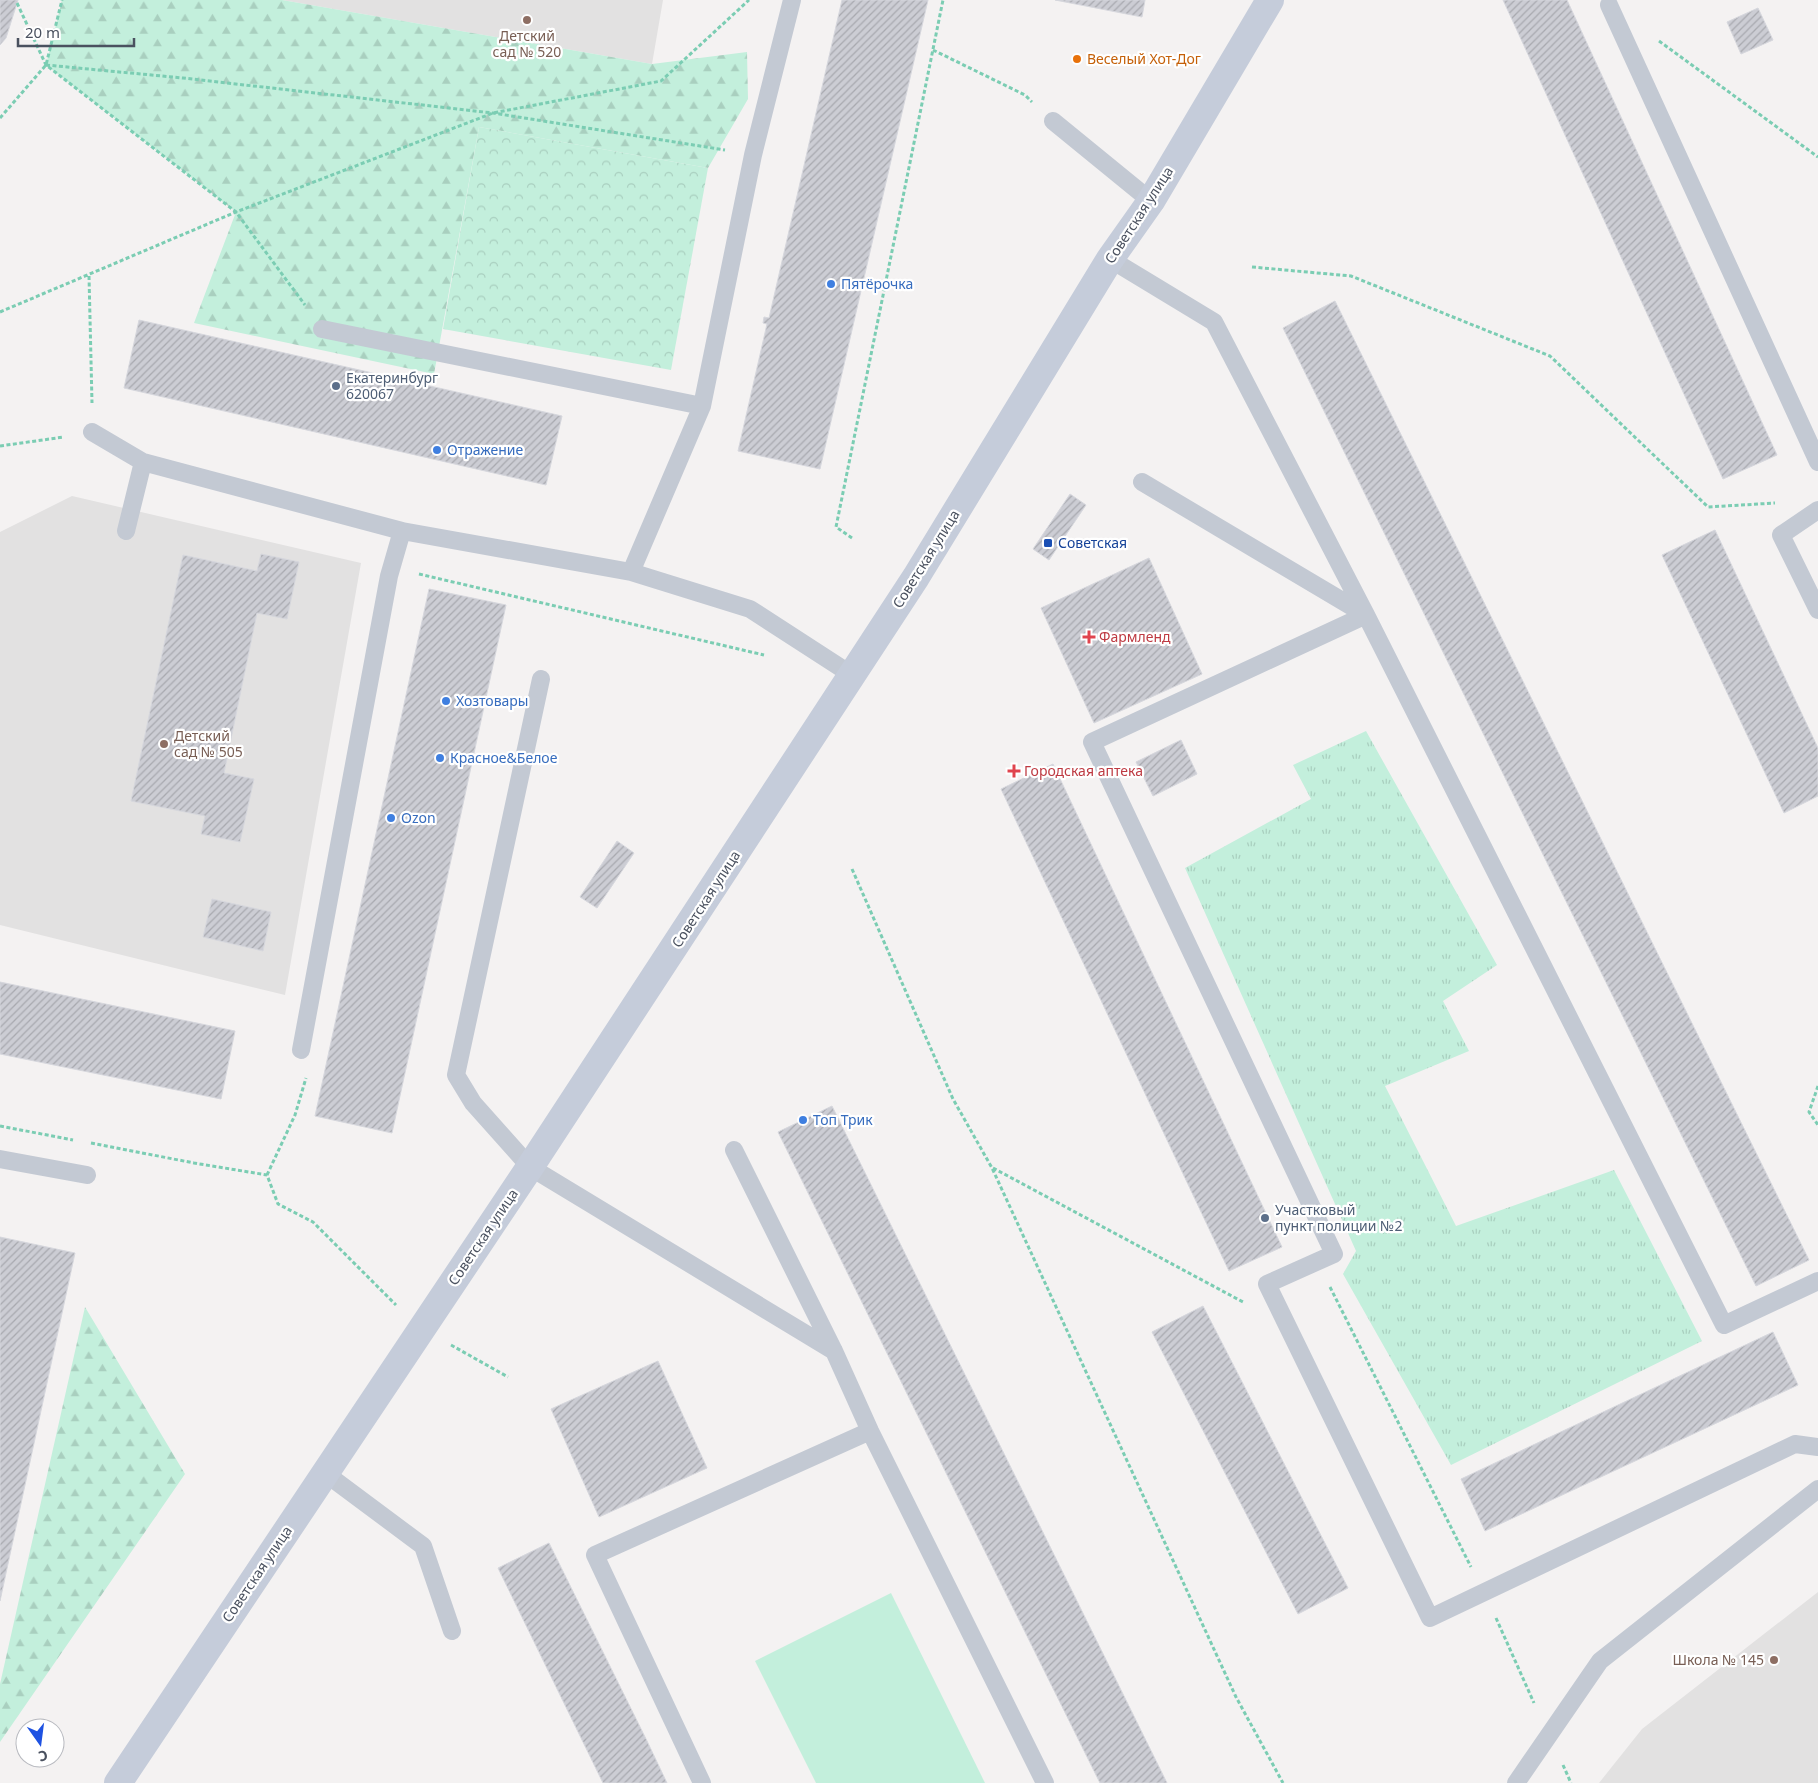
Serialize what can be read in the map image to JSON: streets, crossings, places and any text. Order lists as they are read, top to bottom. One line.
{"streets":{"main road":["Советская улица"]},"places":{"other":["Детский сад № 520","Веселый Хот-Дог","Пятёрочка","Екатеринбург 620067","Отражение","Хозтовары","Детский сад № 505","Красное&Белое","Ozon","Топ Трик","Участковый пункт полиции №2","Школа № 145"],"transit":["Советская"],"health":["Фармленд","Городская аптека"]},"scale_bar":"20 m","north":"bottom"}
